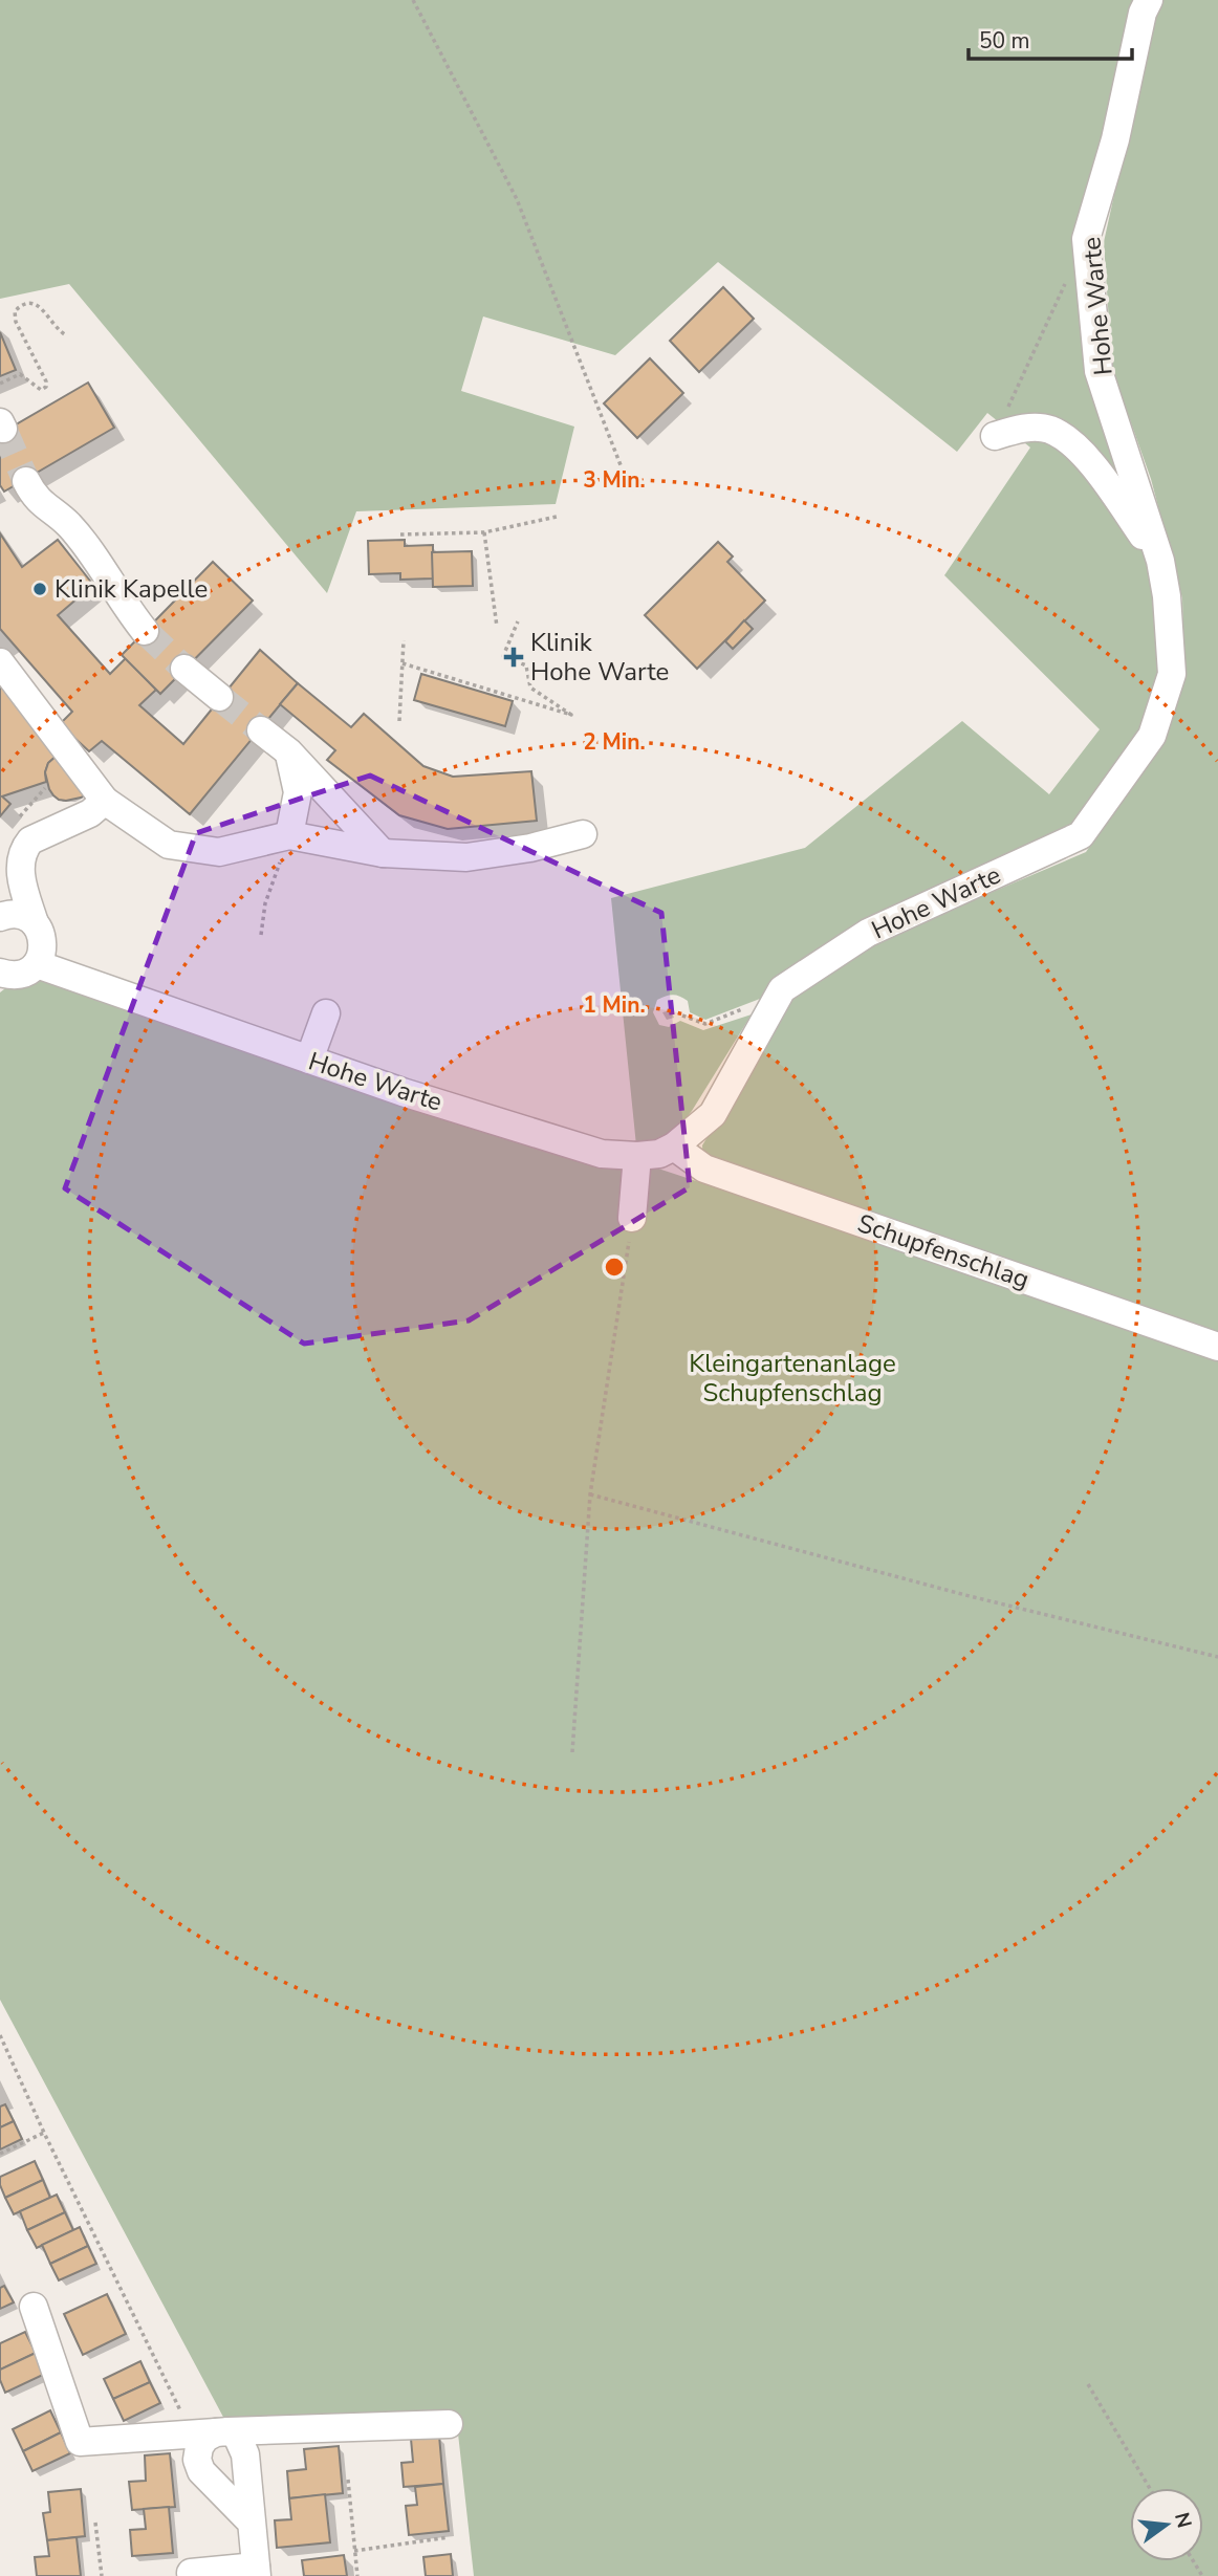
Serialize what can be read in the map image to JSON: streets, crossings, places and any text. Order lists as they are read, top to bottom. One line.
{"streets":{"street":["Hohe Warte","Schupfenschlag"]},"crossings":[["Hohe Warte","Schupfenschlag"]],"parks":["Kleingartenanlage Schupfenschlag"],"places":{"other":["Klinik Kapelle"],"health":["Klinik Hohe Warte"]},"scale_bar":"50 m","north":"right","rings":["3 Min.","2 Min.","1 Min."]}
